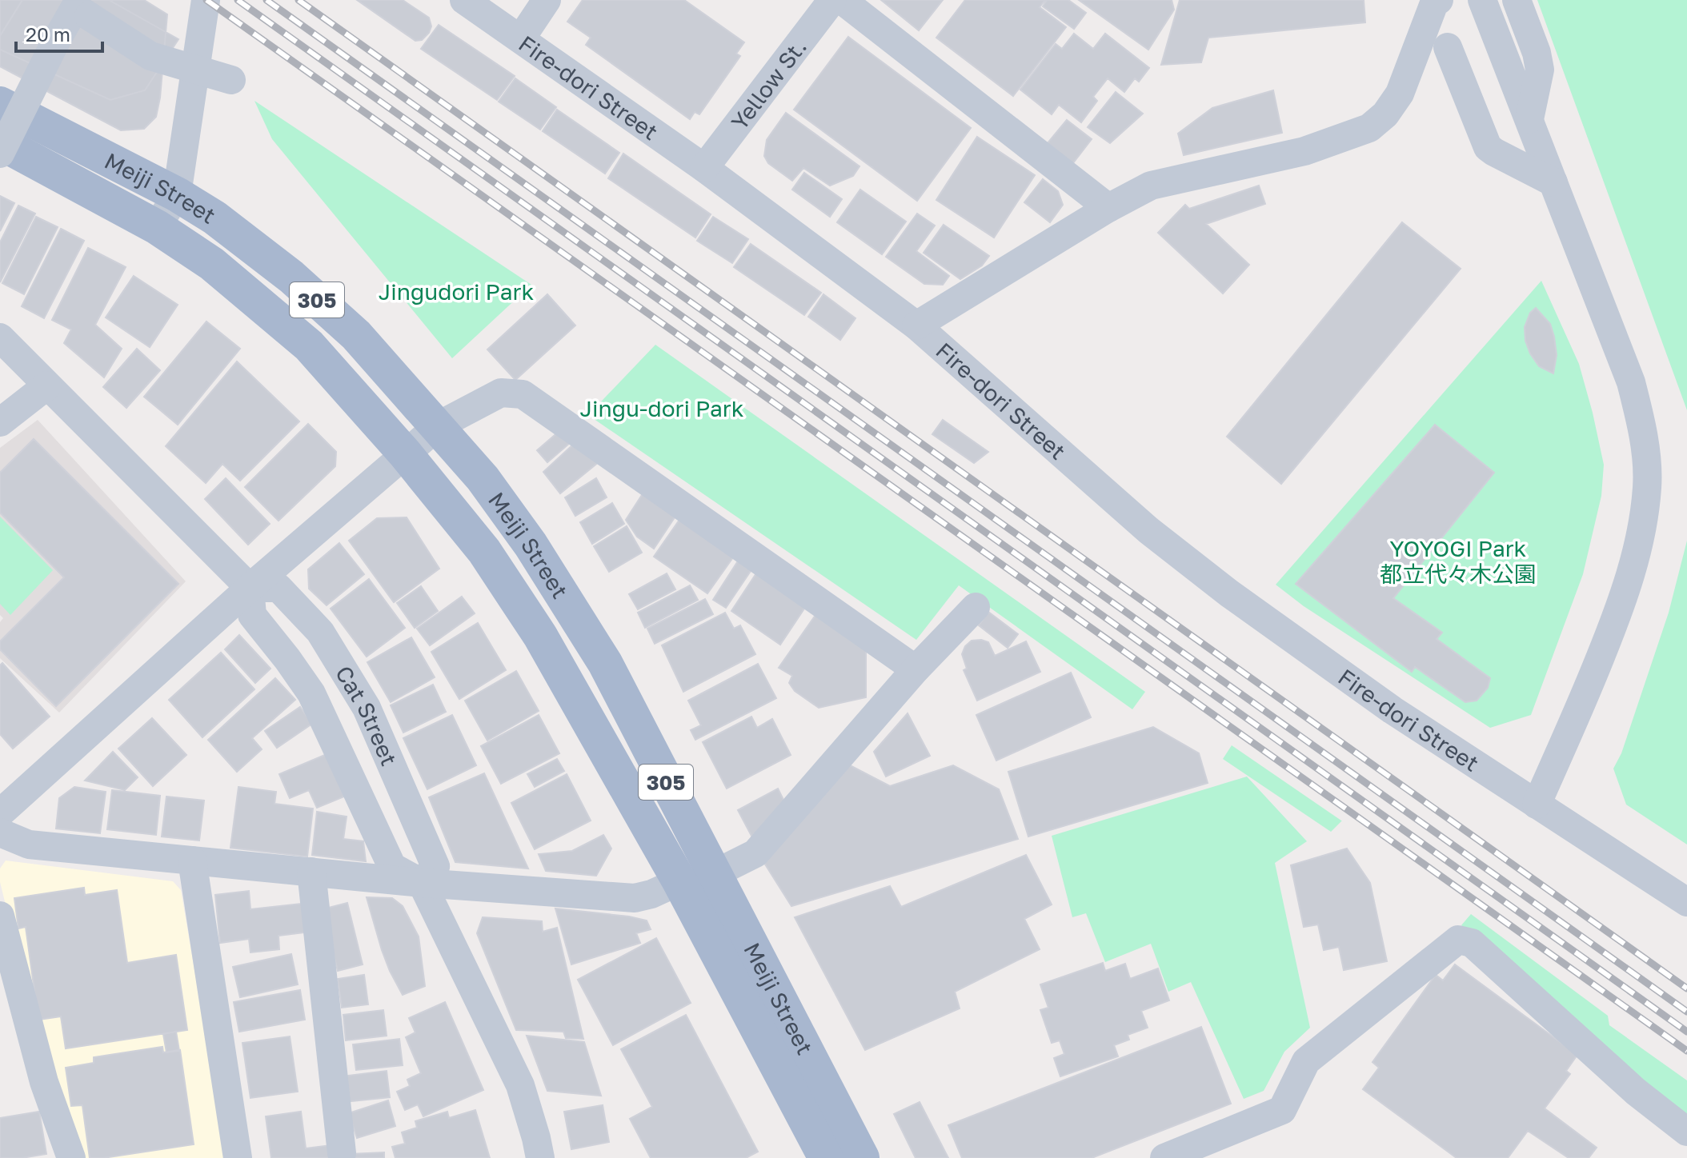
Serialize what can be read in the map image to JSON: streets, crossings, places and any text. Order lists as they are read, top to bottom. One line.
{"streets":{"main road":["Meiji Street","305"],"street":["Yellow St.","Fire-dori Street","Cat Street"]},"crossings":[["Yellow St.","Fire-dori Street"]],"parks":["Jingudori Park","Jingu-dori Park","YOYOGI Park 都立代々木公園"],"scale_bar":"20 m"}
